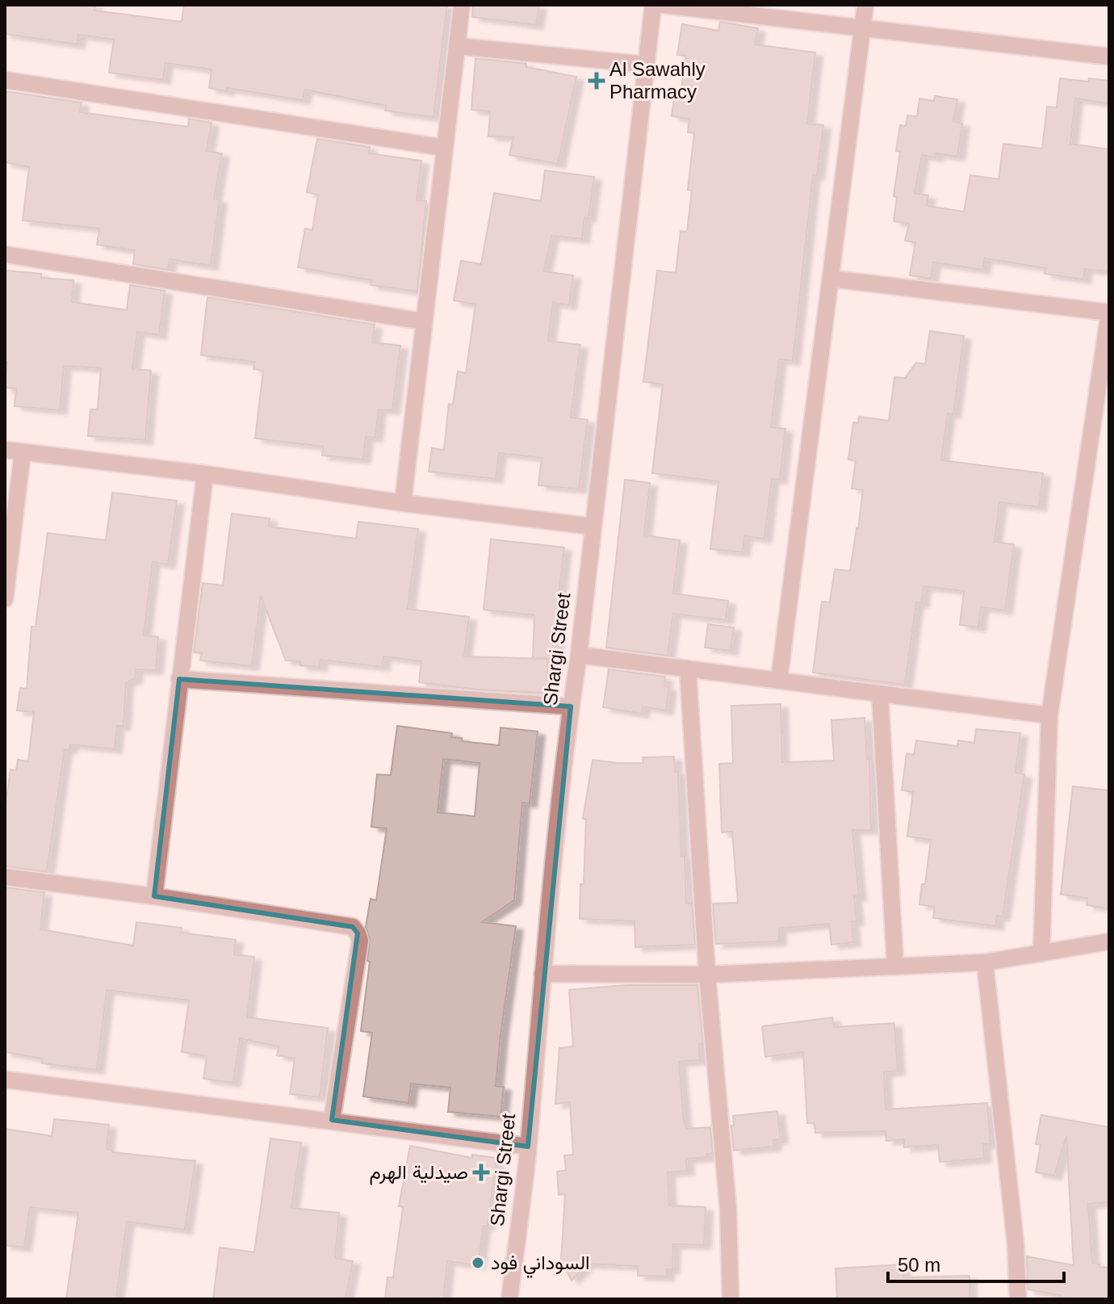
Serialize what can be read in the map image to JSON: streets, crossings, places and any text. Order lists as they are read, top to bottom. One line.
{"streets":{"street":["Shargi Street"]},"places":{"health":["Al Sawahly Pharmacy","صيدلية الهرم"],"other":["السوداني فود"]},"scale_bar":"50 m"}
